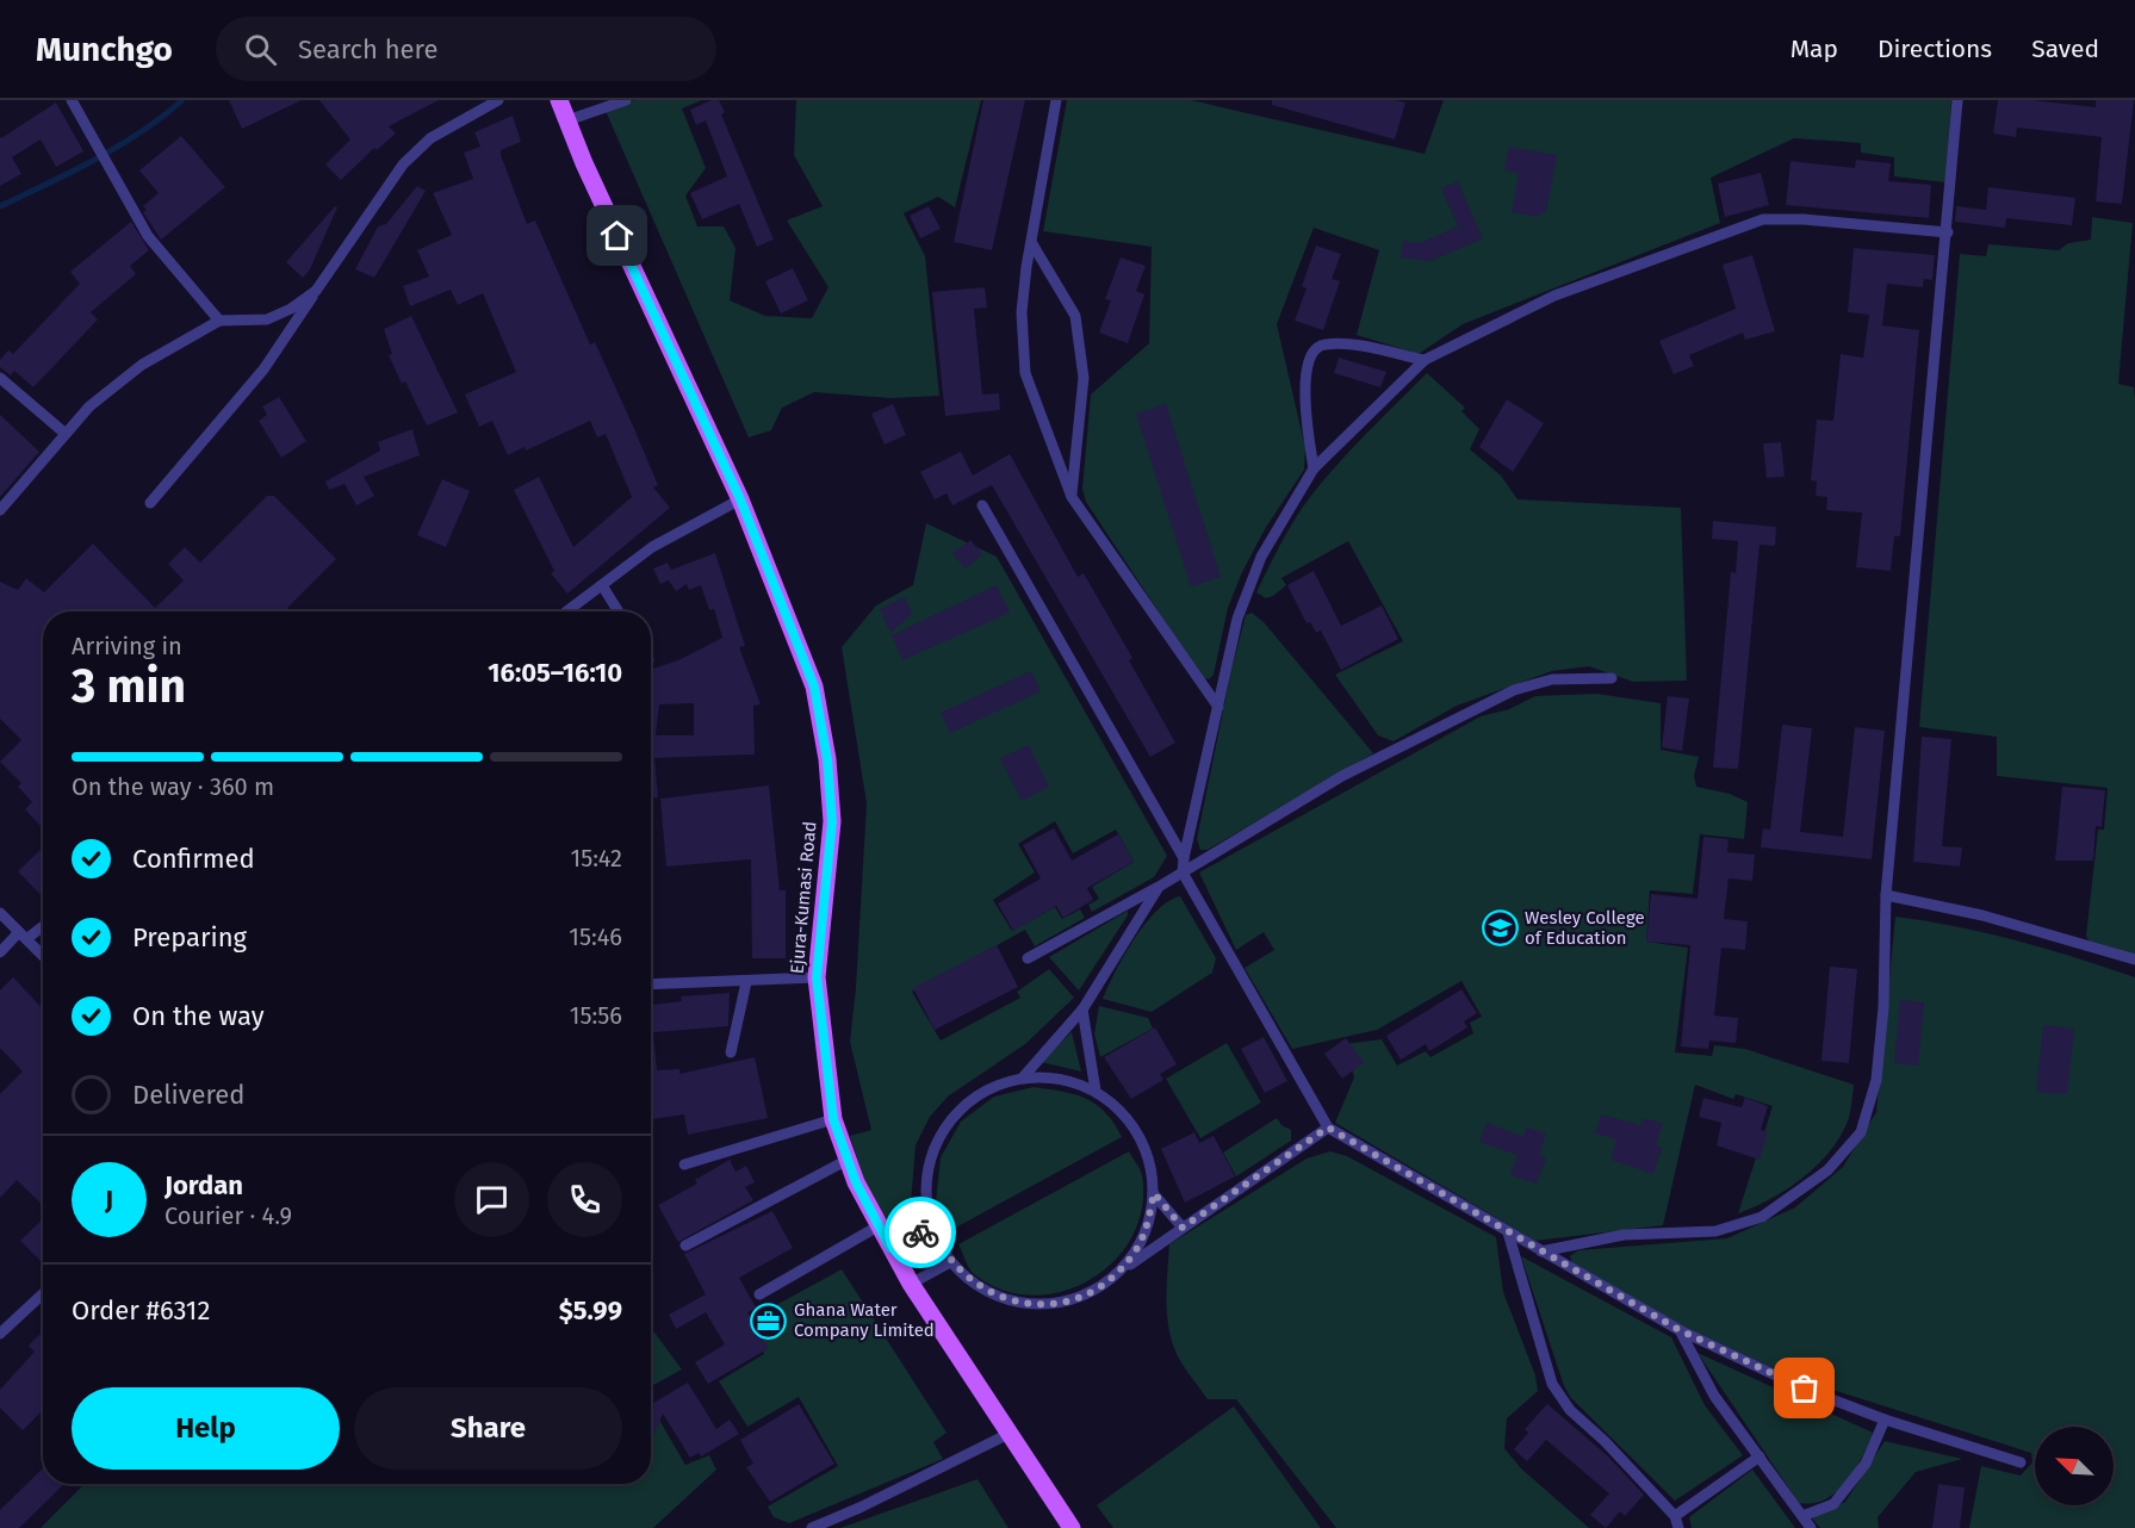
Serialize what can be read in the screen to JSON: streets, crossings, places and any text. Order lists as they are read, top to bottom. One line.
{"streets":{"main road":["Ejura-Kumasi Road"]},"places":{"school or university":["Wesley College of Education"],"office":["Ghana Water Company Limited"]},"north":"top left","page":{"header":"Munchgo","search":"Search here","nav":["Map","Directions","Saved"],"heading":["3 min","Arriving in","16:05–16:10"],"panel":["Jordan","Courier · 4.9","Order #6312","$5.99"],"bar":"On the way · 360 m","list":[["Confirmed","15:42"],["Preparing","15:46"],["On the way","15:56"],"Delivered"],"round":"J","buttons":["Help","Share"]}}
